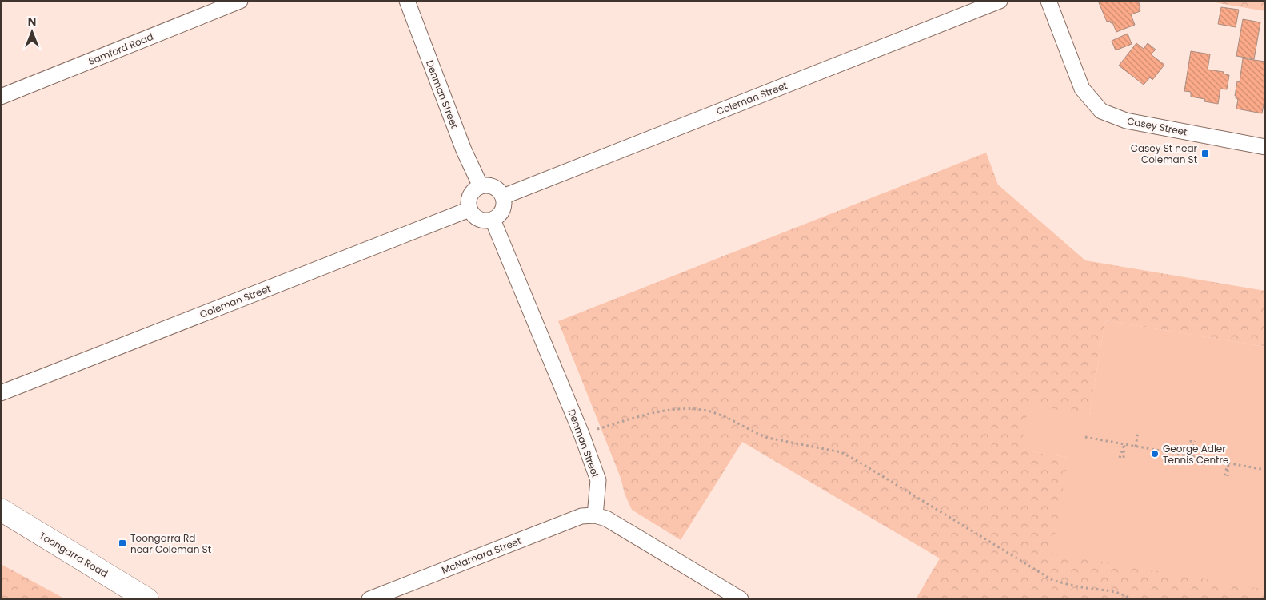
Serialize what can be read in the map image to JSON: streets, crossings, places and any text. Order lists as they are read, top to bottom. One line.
{"streets":{"main road":["Toongarra Road"],"street":["Samford Road","Denman Street","Coleman Street","Casey Street","McNamara Street"]},"crossings":[["Denman Street","Coleman Street"],["Denman Street","McNamara Street"]],"places":{"transit":["Casey St near Coleman St","Toongarra Rd near Coleman St"],"other":["George Adler Tennis Centre"]},"north":"top"}
